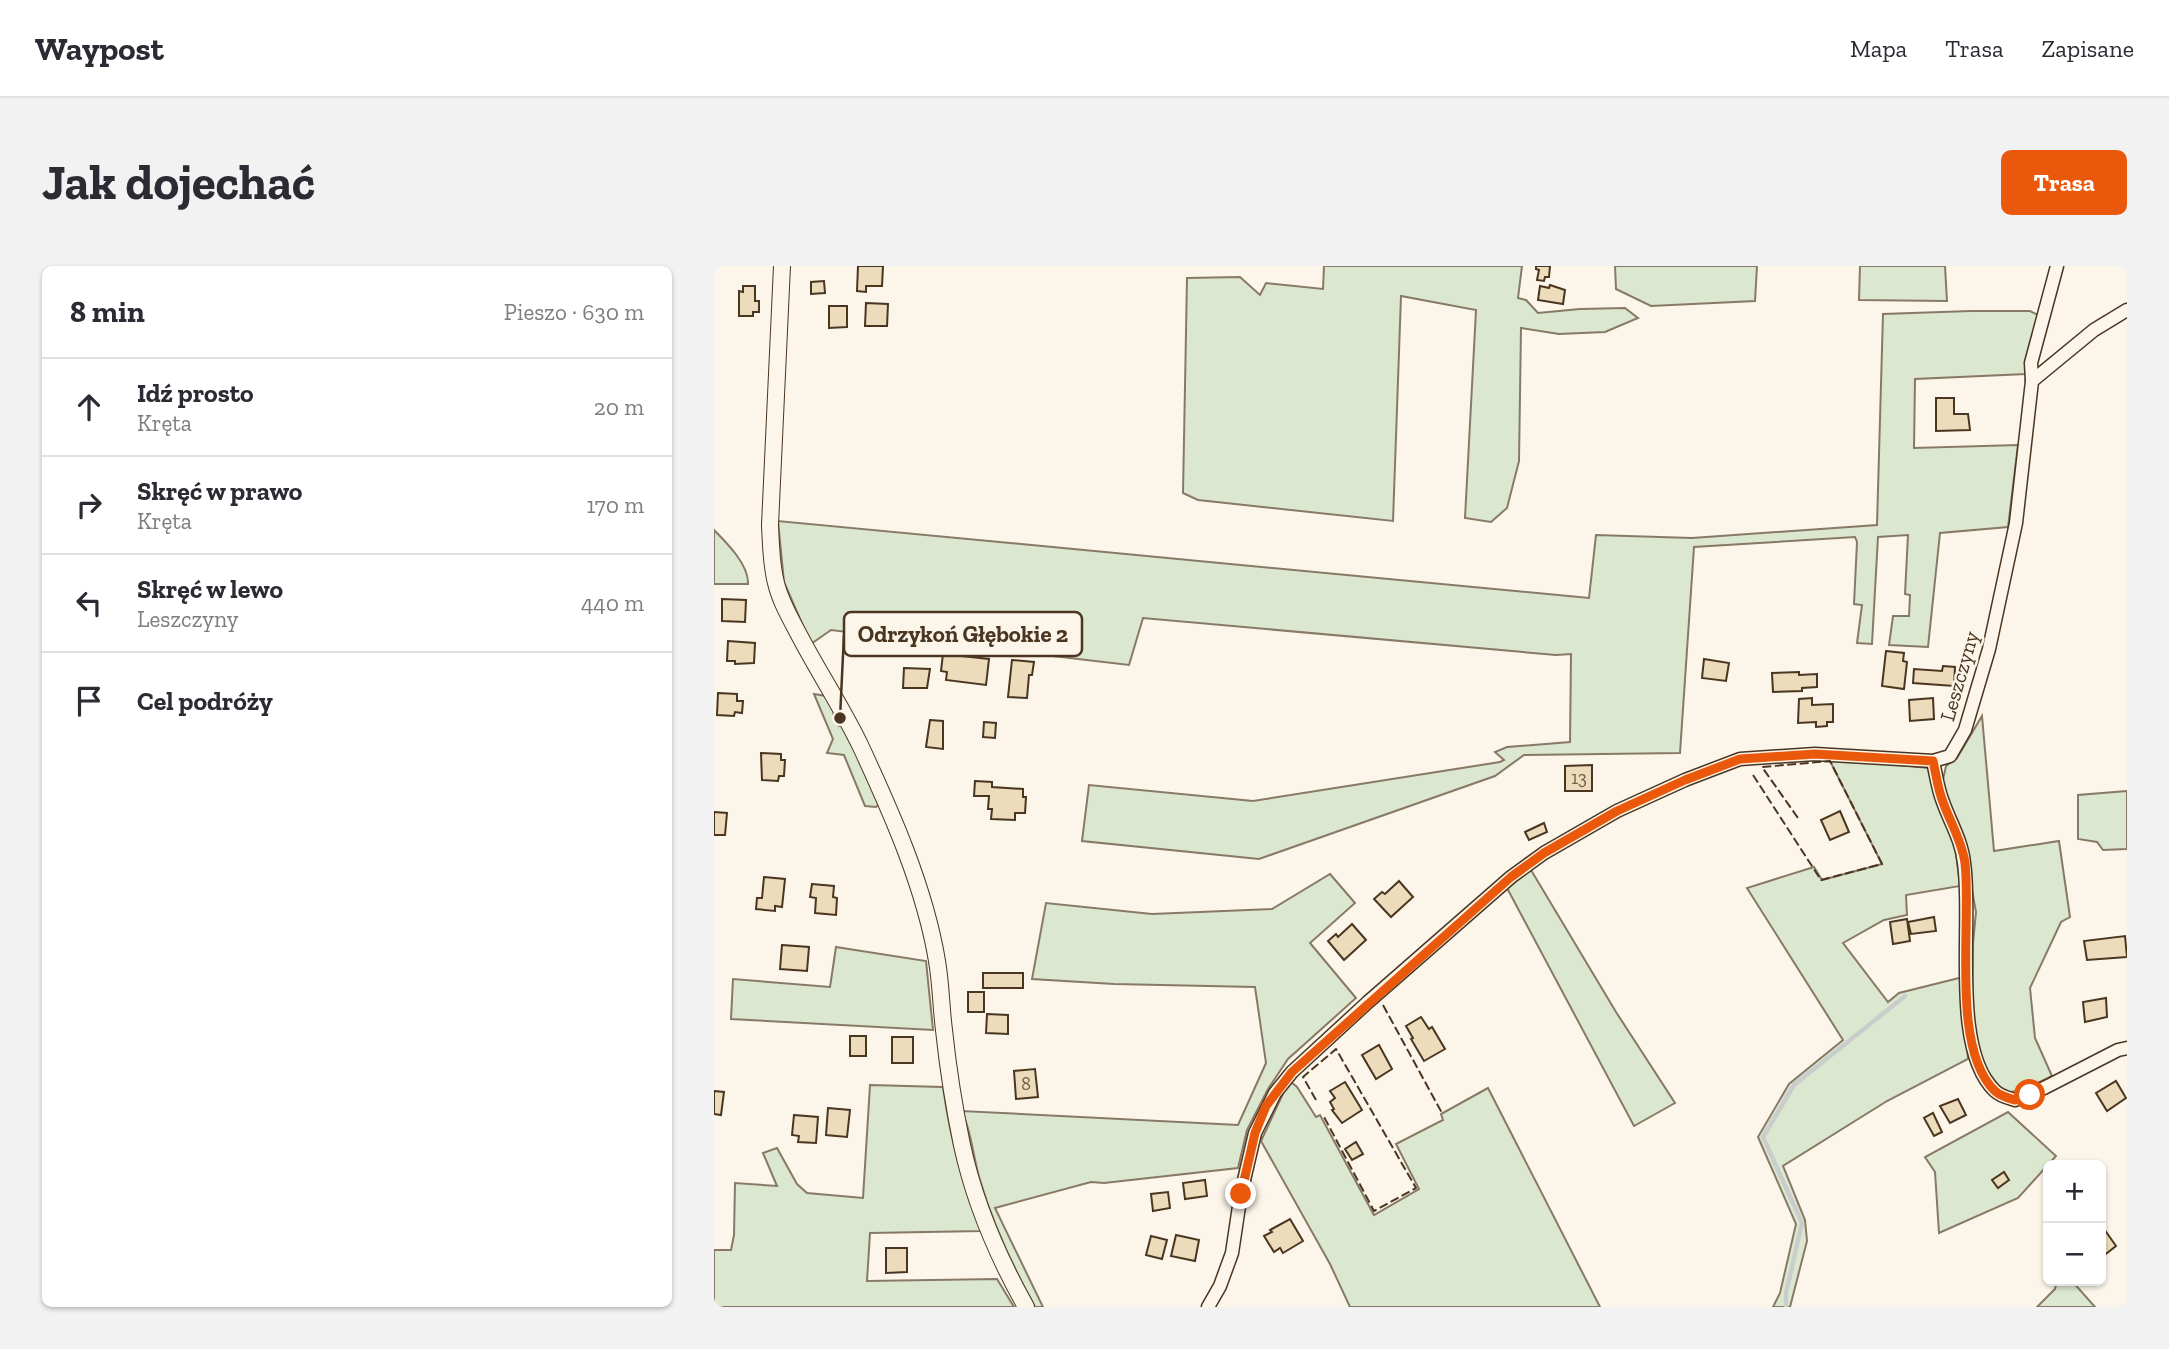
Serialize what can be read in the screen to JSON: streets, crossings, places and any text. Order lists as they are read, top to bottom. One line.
{"streets":{"street":["Leszczyny"]},"places":["Odrzykoń Głębokie 2"],"house_numbers":["13","8"],"page":{"header":"Waypost","nav":["Mapa","Trasa","Zapisane"],"buttons":"Trasa","title":"Jak dojechać","heading":["8 min","Pieszo · 630 m"],"list":[["Idź prosto","Kręta","20 m"],["Skręć w prawo","Kręta","170 m"],["Skręć w lewo","Leszczyny","440 m"],"Cel podróży"],"map_buttons":["+","−"]}}
